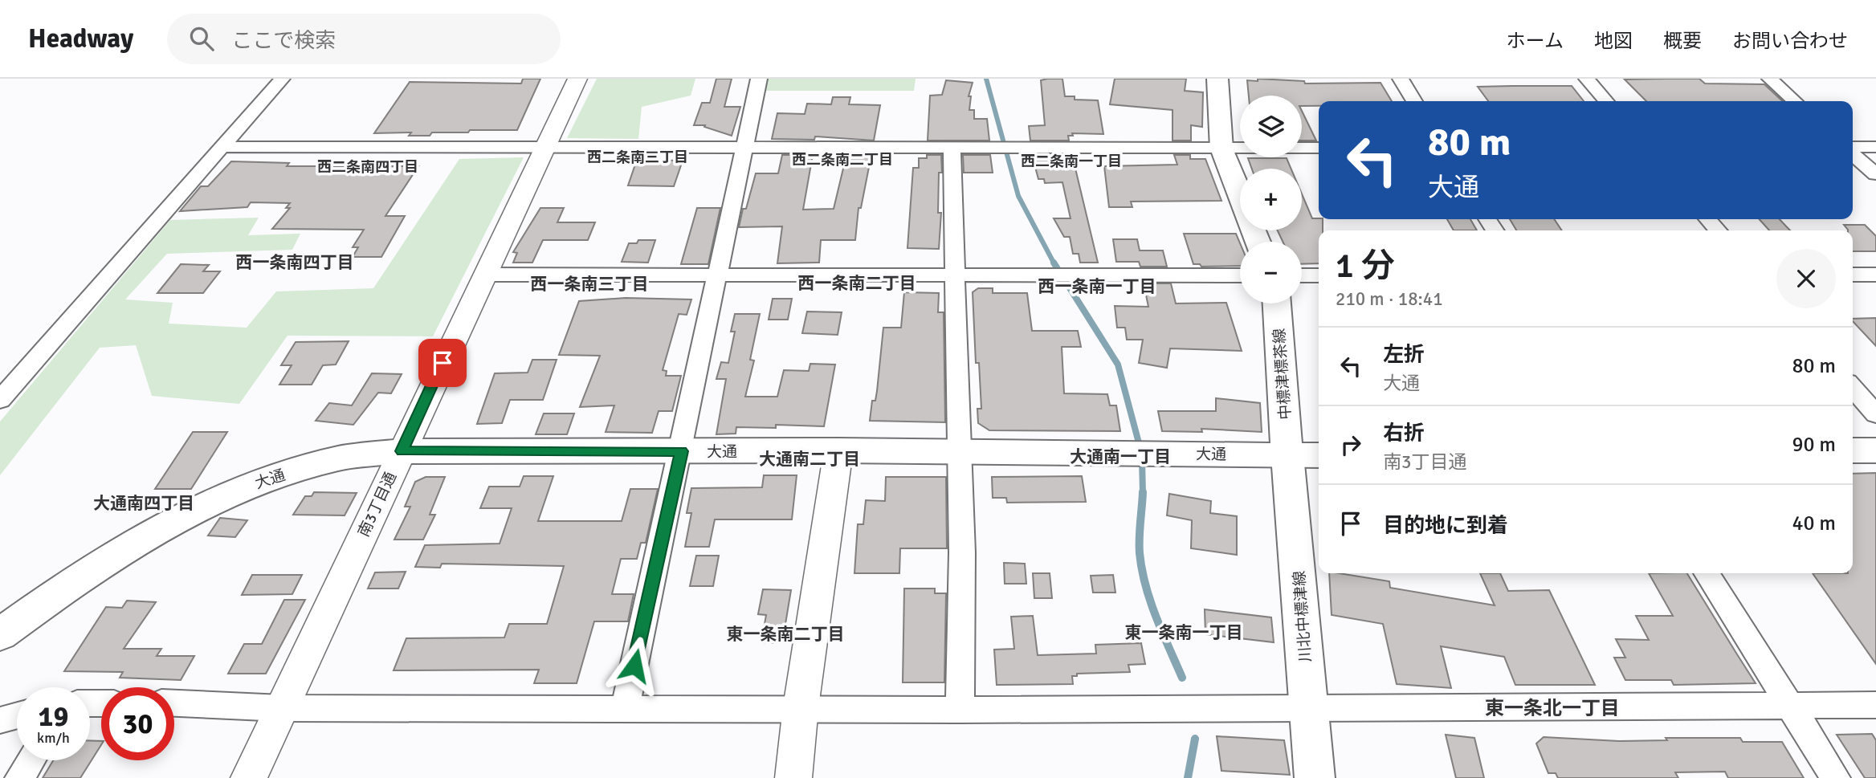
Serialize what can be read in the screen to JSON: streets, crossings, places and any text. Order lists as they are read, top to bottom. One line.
{"streets":{"main road":["中標津標茶線","大通","川北中標津線"],"street":["南3丁目通"]},"crossings":[["中標津標茶線","大通"],["中標津標茶線","川北中標津線"],["大通","南3丁目通"],["大通","川北中標津線"]],"districts":["西二条南三丁目","西二条南二丁目","西二条南一丁目","西二条南四丁目","西一条南四丁目","西一条南二丁目","西一条南三丁目","西一条南一丁目","大通南一丁目","大通南二丁目","大通南四丁目","東一条南一丁目","東一条南二丁目","東一条北一丁目"],"page":{"header":"Headway","search":"ここで検索","nav":["ホーム","地図","概要","お問い合わせ"],"map_buttons":["+","−"],"turn":["80 m","大通"],"heading":["1 分","210 m · 18:41"],"list":[{"name":"左折","note":"大通","value":"80 m"},{"name":"右折","note":"南3丁目通","value":"90 m"},{"name":"目的地に到着","value":"40 m"}],"speed":"19 km/h","limit":"30"}}
